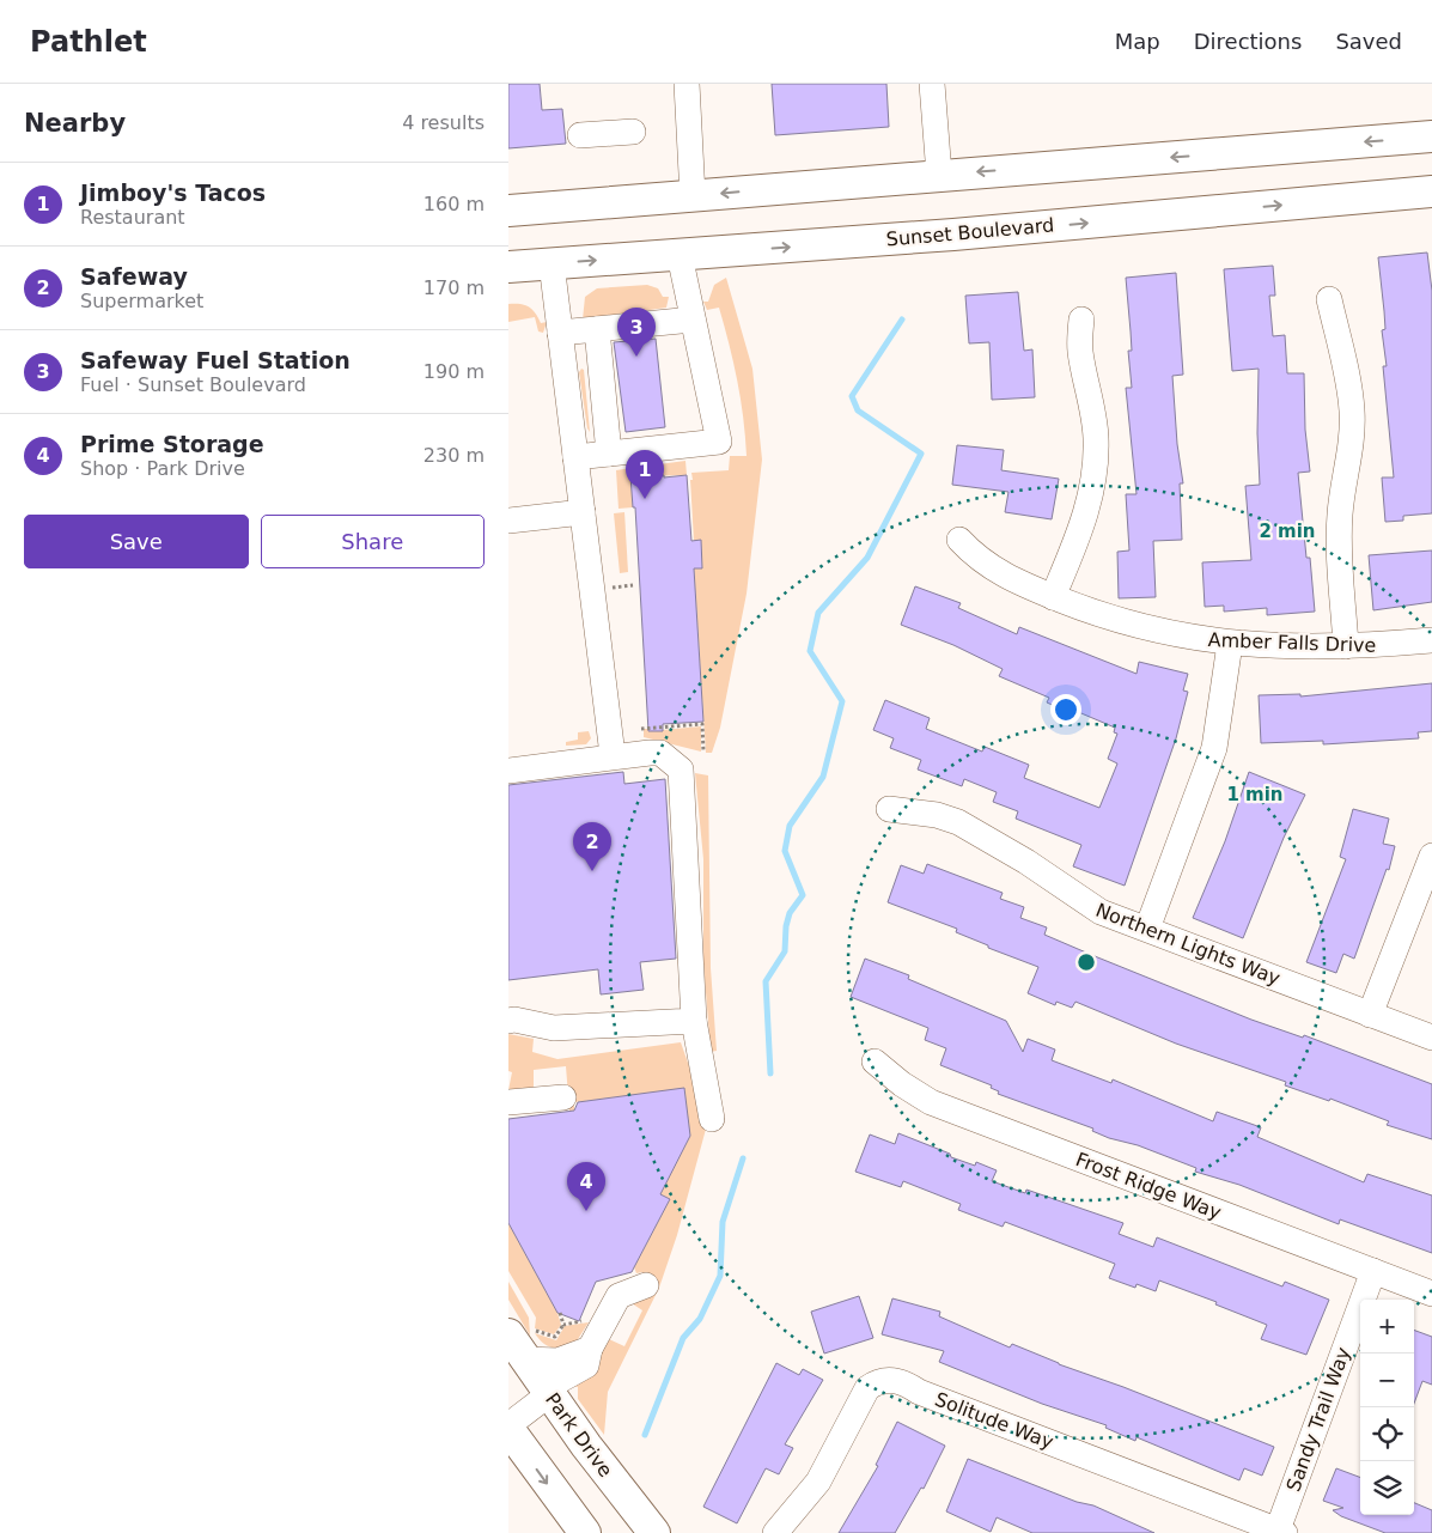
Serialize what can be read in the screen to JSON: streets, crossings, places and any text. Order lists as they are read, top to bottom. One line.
{"streets":{"main road":["Sunset Boulevard","Park Drive"],"street":["Amber Falls Drive","Northern Lights Way","Frost Ridge Way","Sandy Trail Way","Solitude Way"]},"crossings":[["Frost Ridge Way","Sandy Trail Way"],["Sandy Trail Way","Solitude Way"]],"page":{"header":"Pathlet","nav":["Map","Directions","Saved"],"heading":["Nearby","4 results"],"list":[{"mark":"1","name":"Jimboy's Tacos","note":"Restaurant","value":"160 m"},{"mark":"2","name":"Safeway","note":"Supermarket","value":"170 m"},{"mark":"3","name":"Safeway Fuel Station","note":"Fuel · Sunset Boulevard","value":"190 m"},{"mark":"4","name":"Prime Storage","note":"Shop · Park Drive","value":"230 m"}],"pins":["3","1","2","4"],"buttons":["Save","Share"],"map_buttons":["+","−"]},"rings":["2 min","1 min"]}
